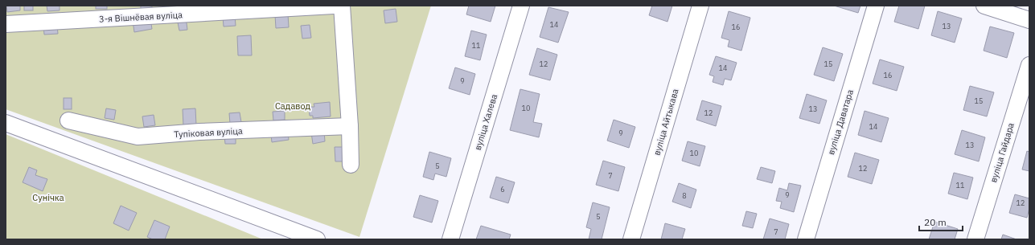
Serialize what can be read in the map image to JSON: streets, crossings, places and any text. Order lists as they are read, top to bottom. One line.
{"streets":{"street":["3-я Вішнёвая вуліца","вуліца Халева","вуліца Айтыкава","вуліца Даватара","Тупіковая вуліца","вуліца Гайдара"]},"parks":["Садавод","Сунічка"],"house_numbers":["14","13","16","11","12","15","14","16","9","15","10","13","12","14","9","13","10","5","12","7","11","6","9","8","12","5","7"],"scale_bar":"20 m"}
